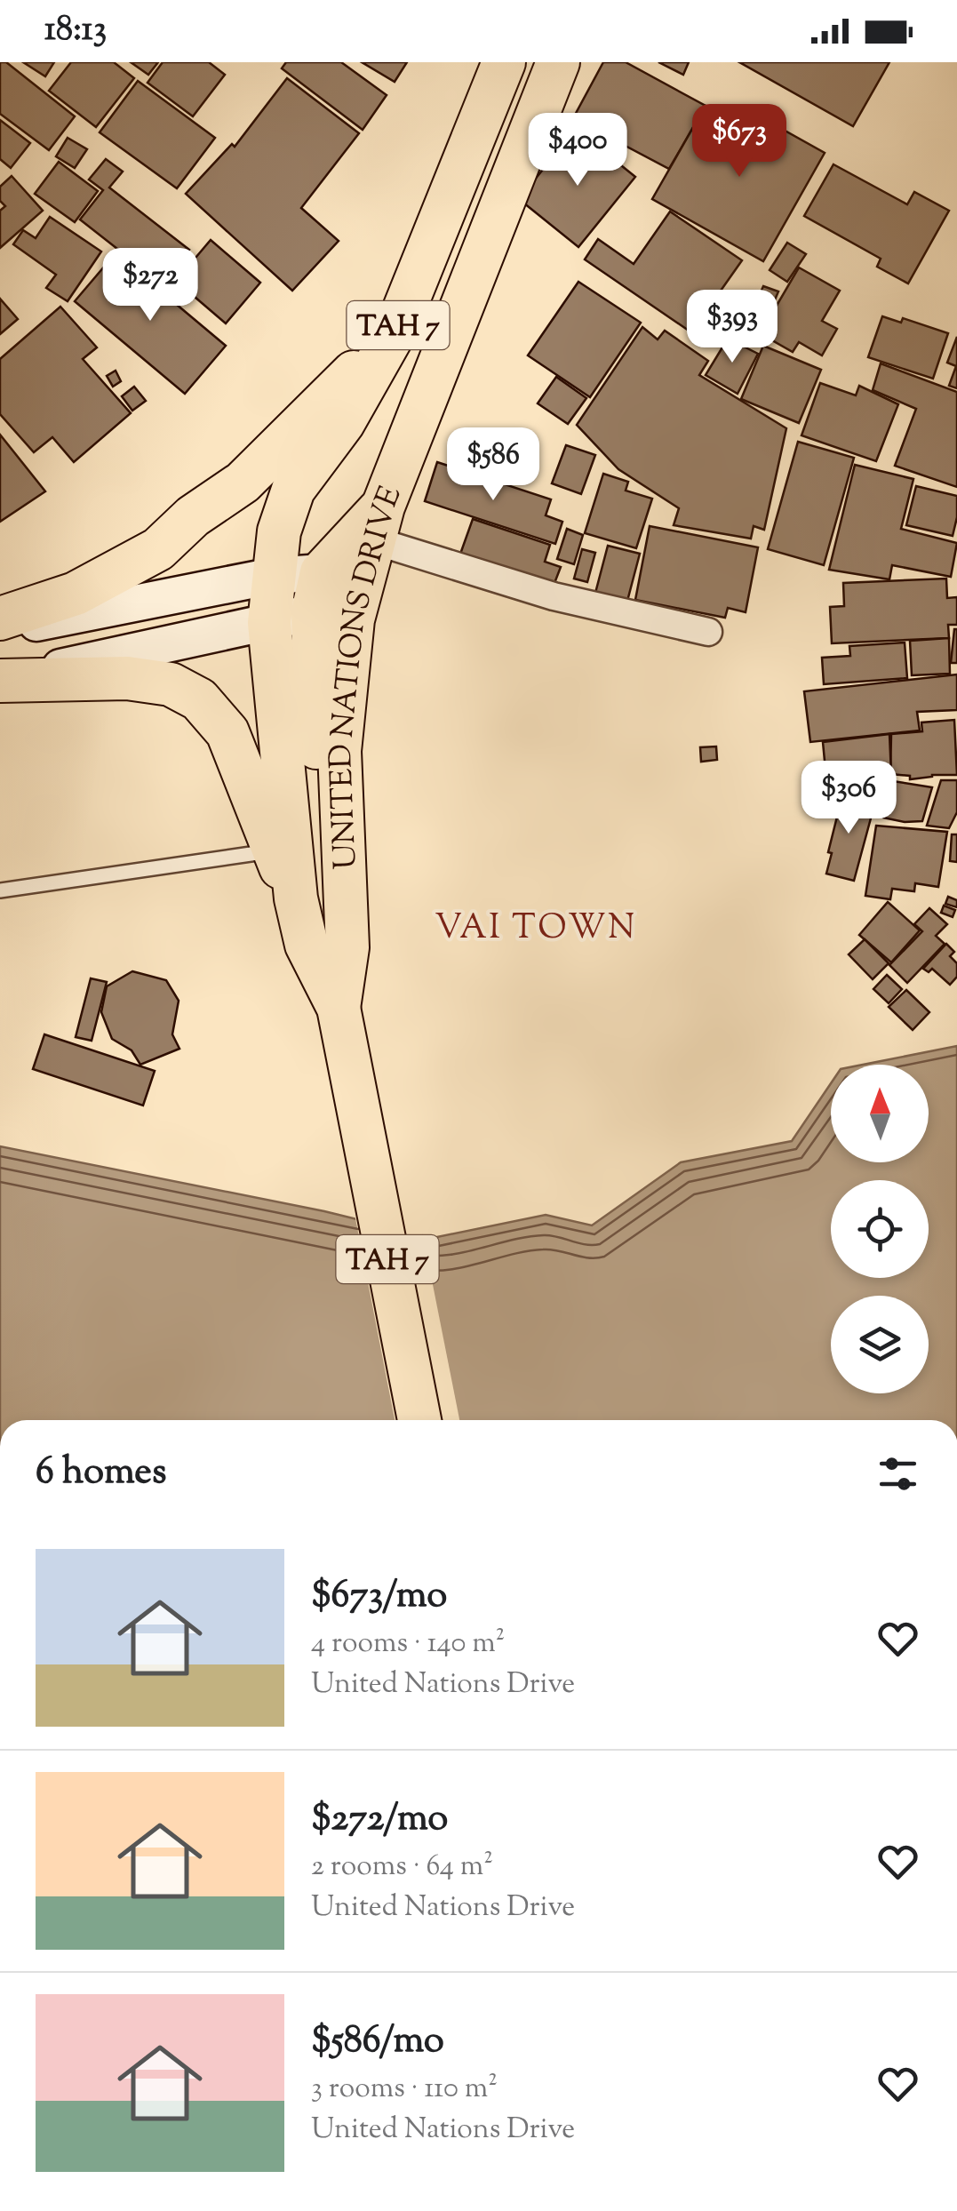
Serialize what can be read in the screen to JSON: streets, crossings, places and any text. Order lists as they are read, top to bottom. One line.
{"streets":{"highway":["TAH 7","UNITED NATIONS DRIVE"]},"districts":["VAI TOWN"],"north":"top","page":{"status":"18:13","price":["$673","$400","$272","$393","$586","$306"],"heading":"6 homes","list":[{"name":"$673/mo","note":"4 rooms · 140 m² · United Nations Drive"},{"name":"$272/mo","note":"2 rooms · 64 m² · United Nations Drive"},{"name":"$586/mo","note":"3 rooms · 110 m² · United Nations Drive"}]}}
